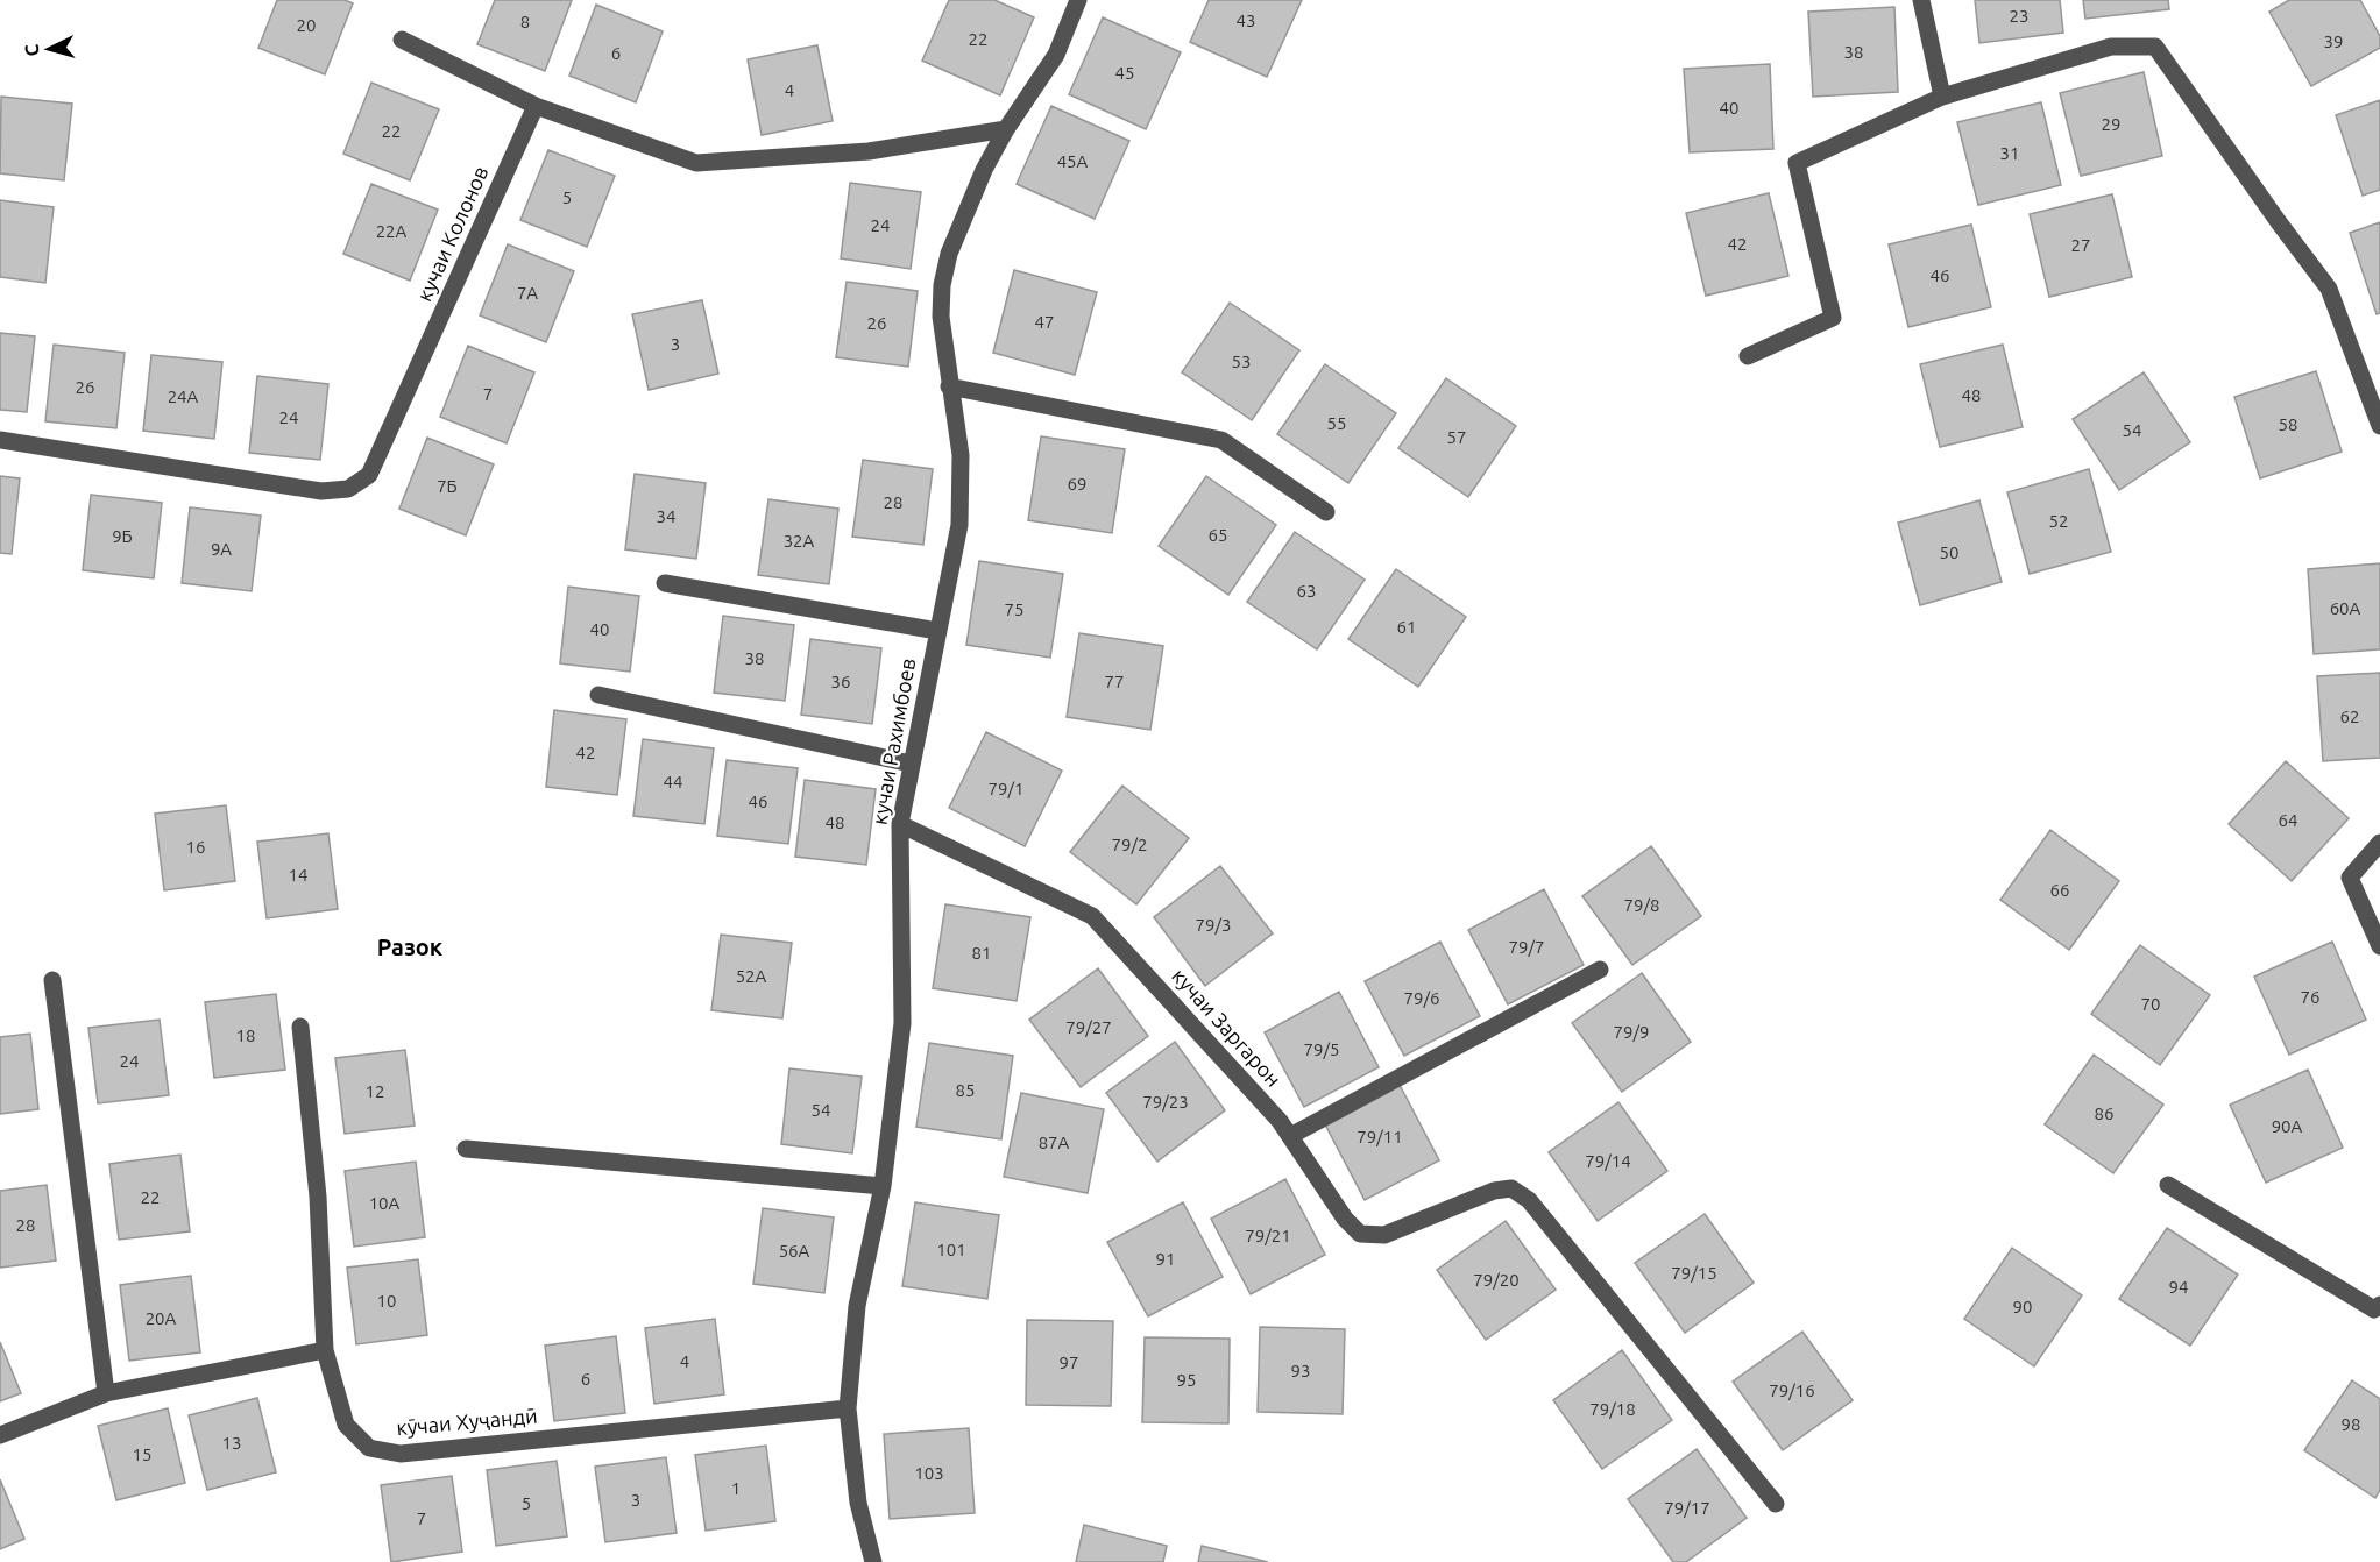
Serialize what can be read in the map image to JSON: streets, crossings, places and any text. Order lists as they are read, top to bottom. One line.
{"streets":{"street":["кучаи Колонов","кучаи Рахимбоев","кучаи Заргарон","кӯчаи Хуҷандӣ"]},"crossings":[["кучаи Рахимбоев","кучаи Заргарон"],["кучаи Рахимбоев","кӯчаи Хуҷандӣ"]],"districts":["Разок"],"house_numbers":["23","43","8","20","22","39","38","6","45","4","40","29","22","31","45А","5","24","22А","42","27","46","7А","47","26","3","53","26","7","48","24А","24","55","58","54","57","69","7Б","28","34","52","65","9Б","32А","9А","50","63","60А","75","61","40","38","36","77","62","42","44","79/1","46","64","48","79/2","16","14","66","79/8","79/3","79/7","81","52А","76","79/6","70","79/27","79/9","18","79/5","24","85","12","79/23","54","86","90А","79/11","87А","79/14","22","10А","28","79/21","101","56А","91","79/15","79/20","94","10","90","20А","4","97","93","6","95","79/16","79/18","98","13","15","103","1","3","5","79/17","7"],"north":"left"}
